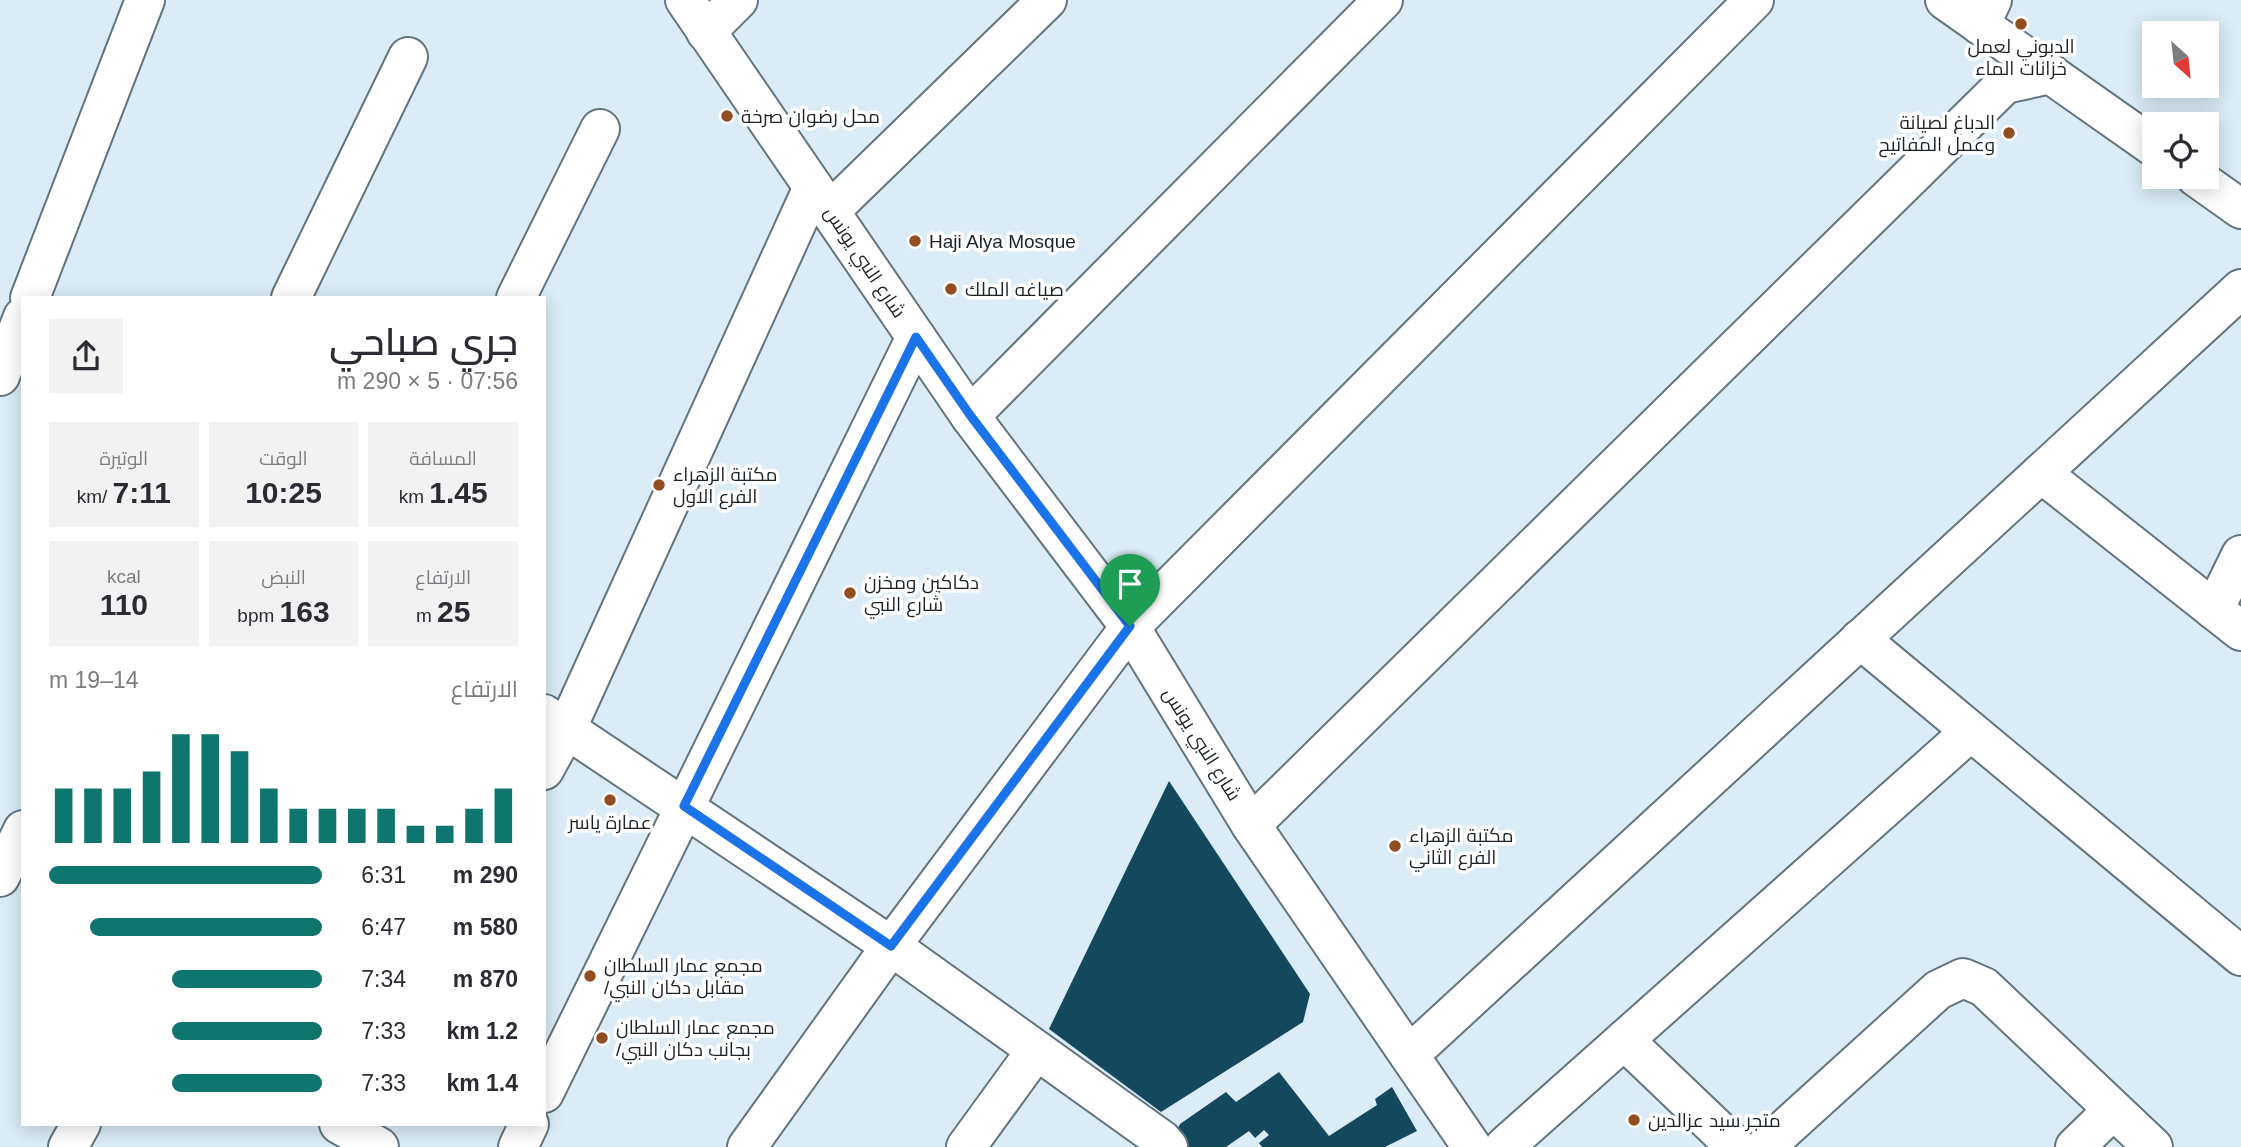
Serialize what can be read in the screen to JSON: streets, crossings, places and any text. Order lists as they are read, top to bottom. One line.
{"streets":{"street":["شارع النبي يونس"]},"places":["الدبوني لعمل خزانات الماء","محل رضوان صرخة","الدباغ لصيانة وعمل المفاتيح","Haji Alya Mosque","صياغه الملك","مكتبة الزهراء الفرع الاول","دكاكين ومخزن شارع النبي","عمارة ياسر","مكتبة الزهراء الفرع الثاني","مجمع عمار السلطان /مقابل دكان النبي","مجمع عمار السلطان /بجانب دكان النبي","متجر سيد عزالدين"],"north":"bottom right","page":{"heading":["جري صباحي","07:56 · 5 × 290 m"],"stats":[["المسافة","1.45 km"],["الوقت","10:25"],["الوتيرة","7:11 /km"],["الارتفاع","25 m"],["النبض","163 bpm"],["kcal","110"]],"chart":["الارتفاع","14–19 m"],"list":[{"name":"290 m","note":"6:31"},{"name":"580 m","note":"6:47"},{"name":"870 m","note":"7:34"},{"name":"1.2 km","note":"7:33"},{"name":"1.4 km","note":"7:33"}]}}
